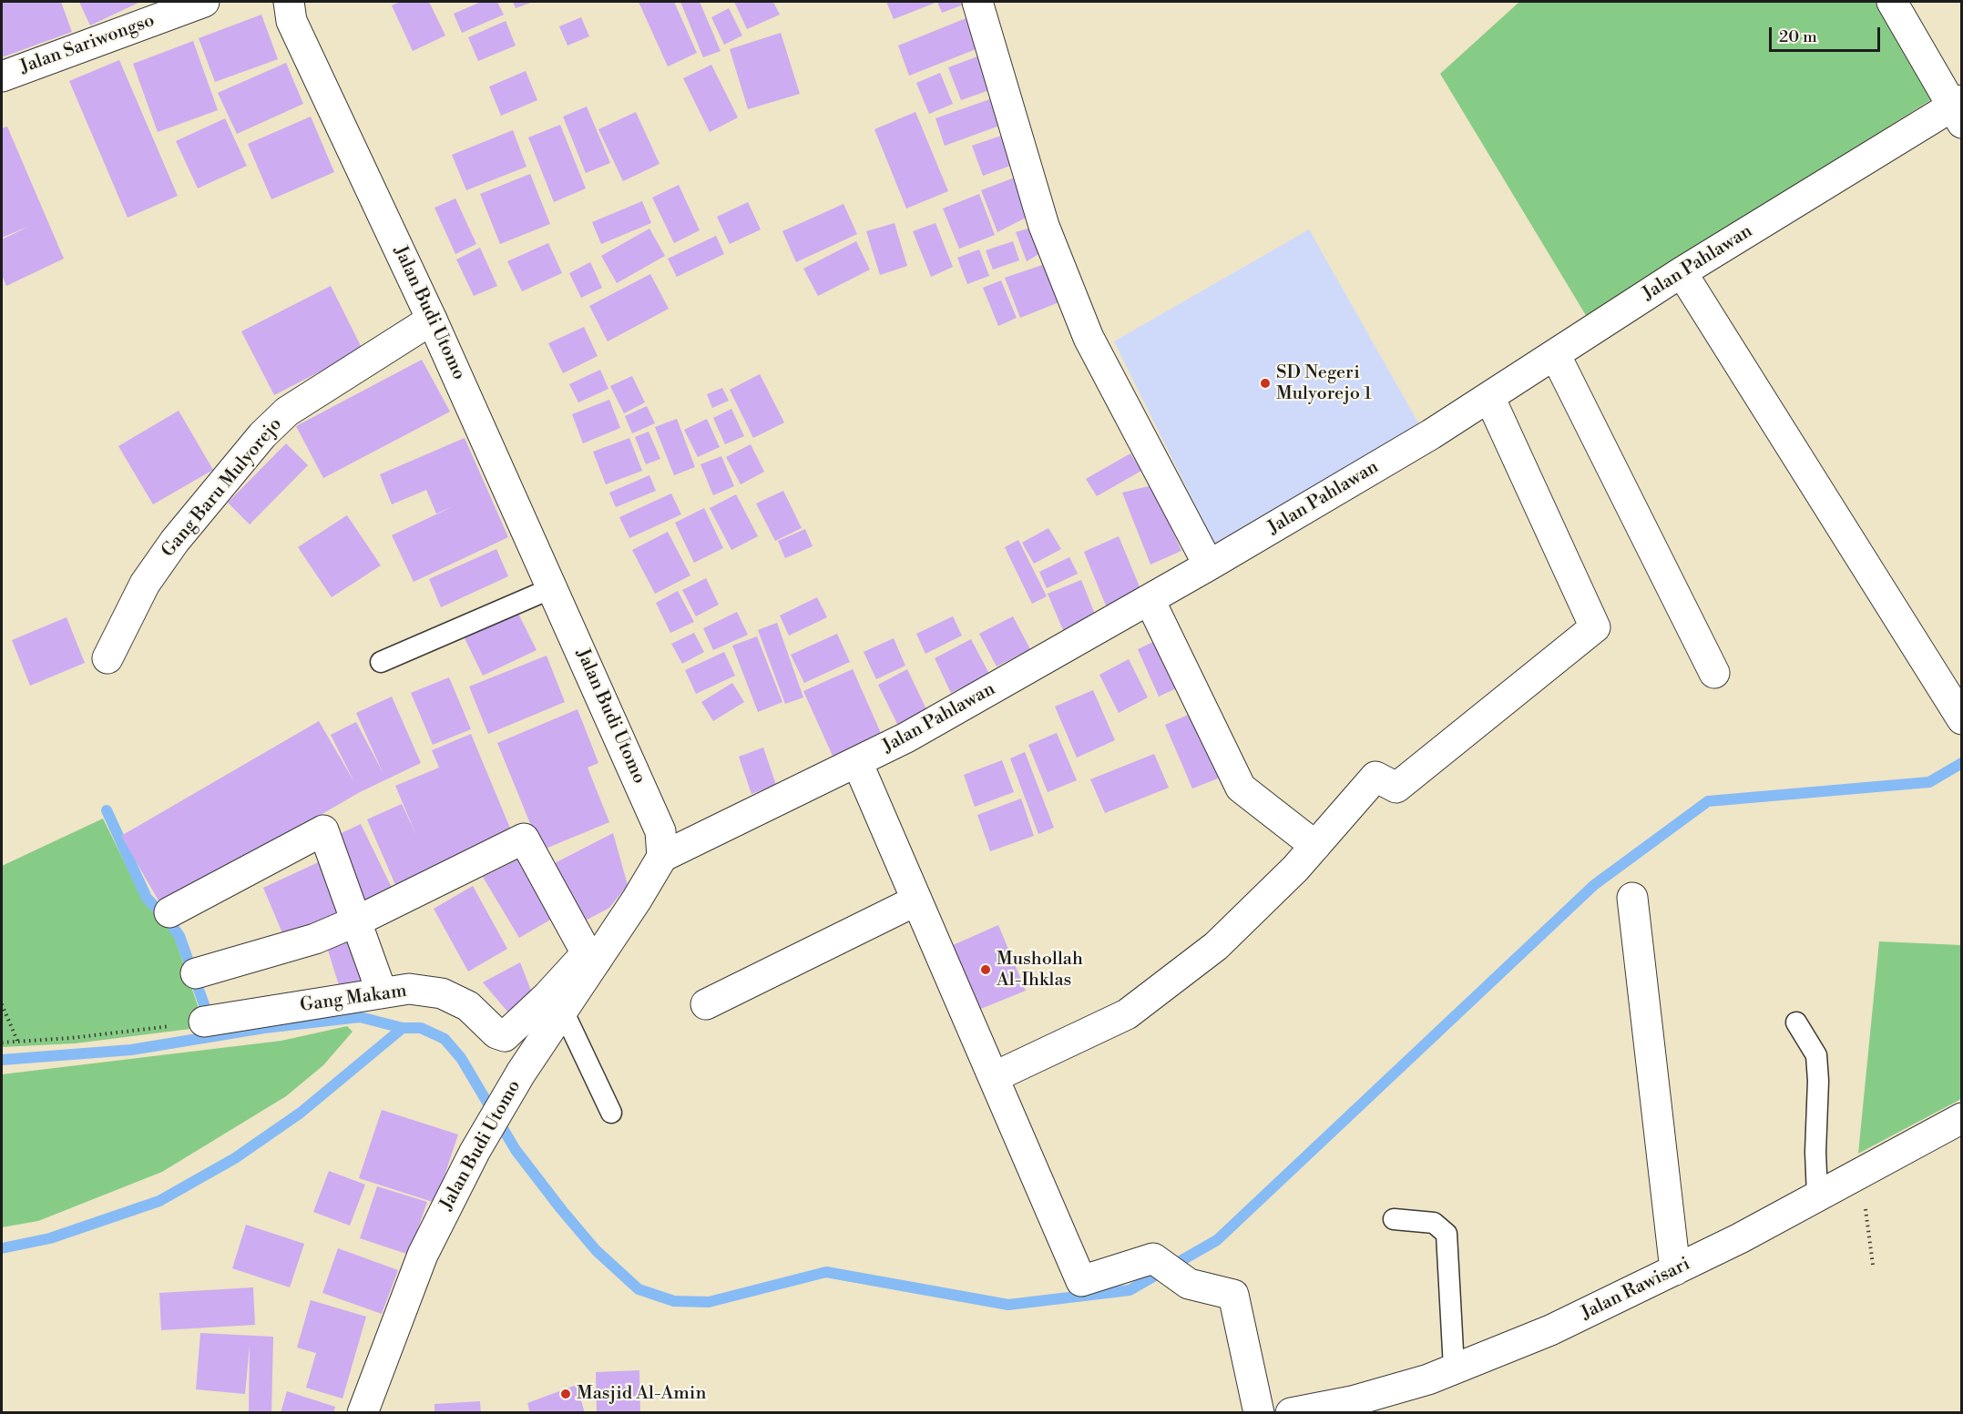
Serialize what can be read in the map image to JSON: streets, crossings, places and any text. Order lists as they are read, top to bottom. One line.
{"streets":{"street":["Jalan Sariwongso","Jalan Pahlawan","Jalan Budi Utomo","Gang Baru Mulyorejo","Gang Makam","Jalan Rawisari"]},"crossings":[["Jalan Pahlawan","Jalan Budi Utomo"],["Jalan Budi Utomo","Gang Baru Mulyorejo"],["Jalan Budi Utomo","Gang Makam"]],"places":["SD Negeri Mulyorejo 1","Mushollah Al-Ihklas","Masjid Al-Amin"],"scale_bar":"20 m"}
